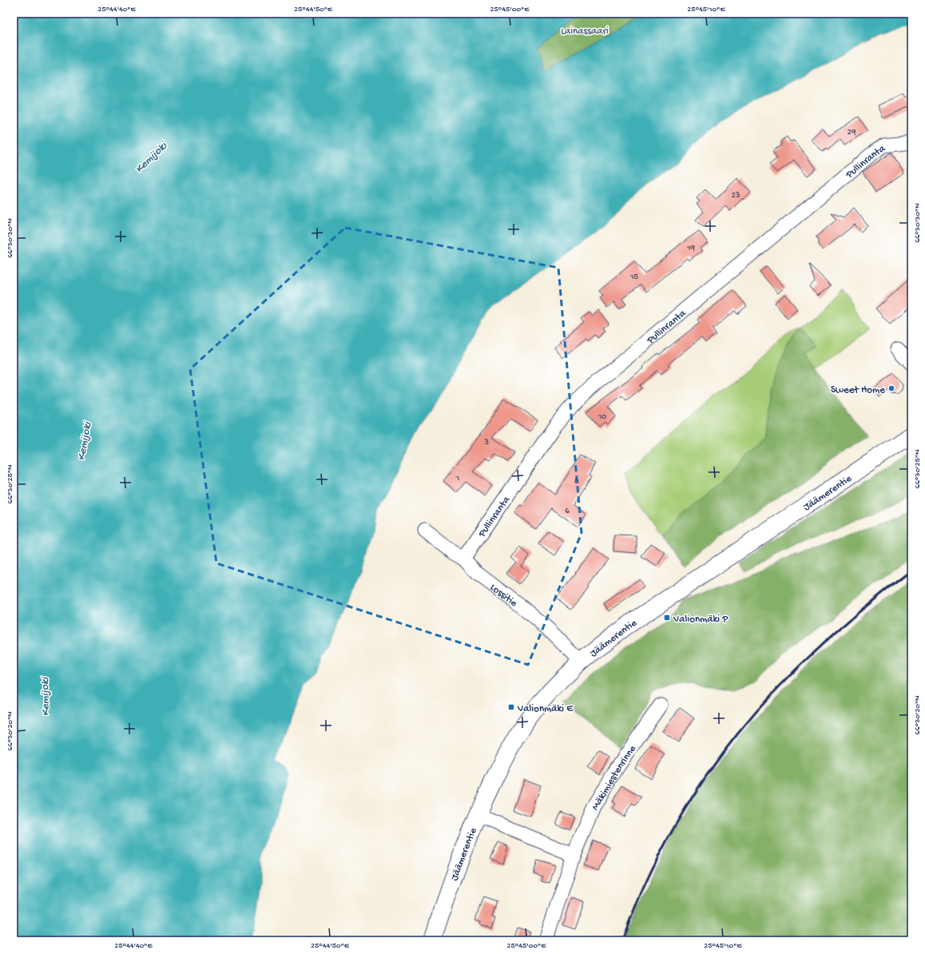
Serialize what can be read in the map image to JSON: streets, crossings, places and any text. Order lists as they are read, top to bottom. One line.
{"streets":{"main road":["Jäämerentie"],"street":["Pullinranta","Lossitie","Mäkimiestenrinne"]},"crossings":[["Pullinranta","Lossitie"],["Jäämerentie","Lossitie"]],"water":["Kemijoki"],"parks":["Lainassaari"],"places":{"other":["Sweet Home"],"transit":["Valionmäki P","Valionmäki E"]},"house_numbers":["29","23","19","15","10","3","1","8","6"],"coordinates":["25°44'40\"E","25°44'50\"E","25°45'00\"E","25°45'10\"E","66°30'30\"N","66°30'25\"N","66°30'20\"N"]}
